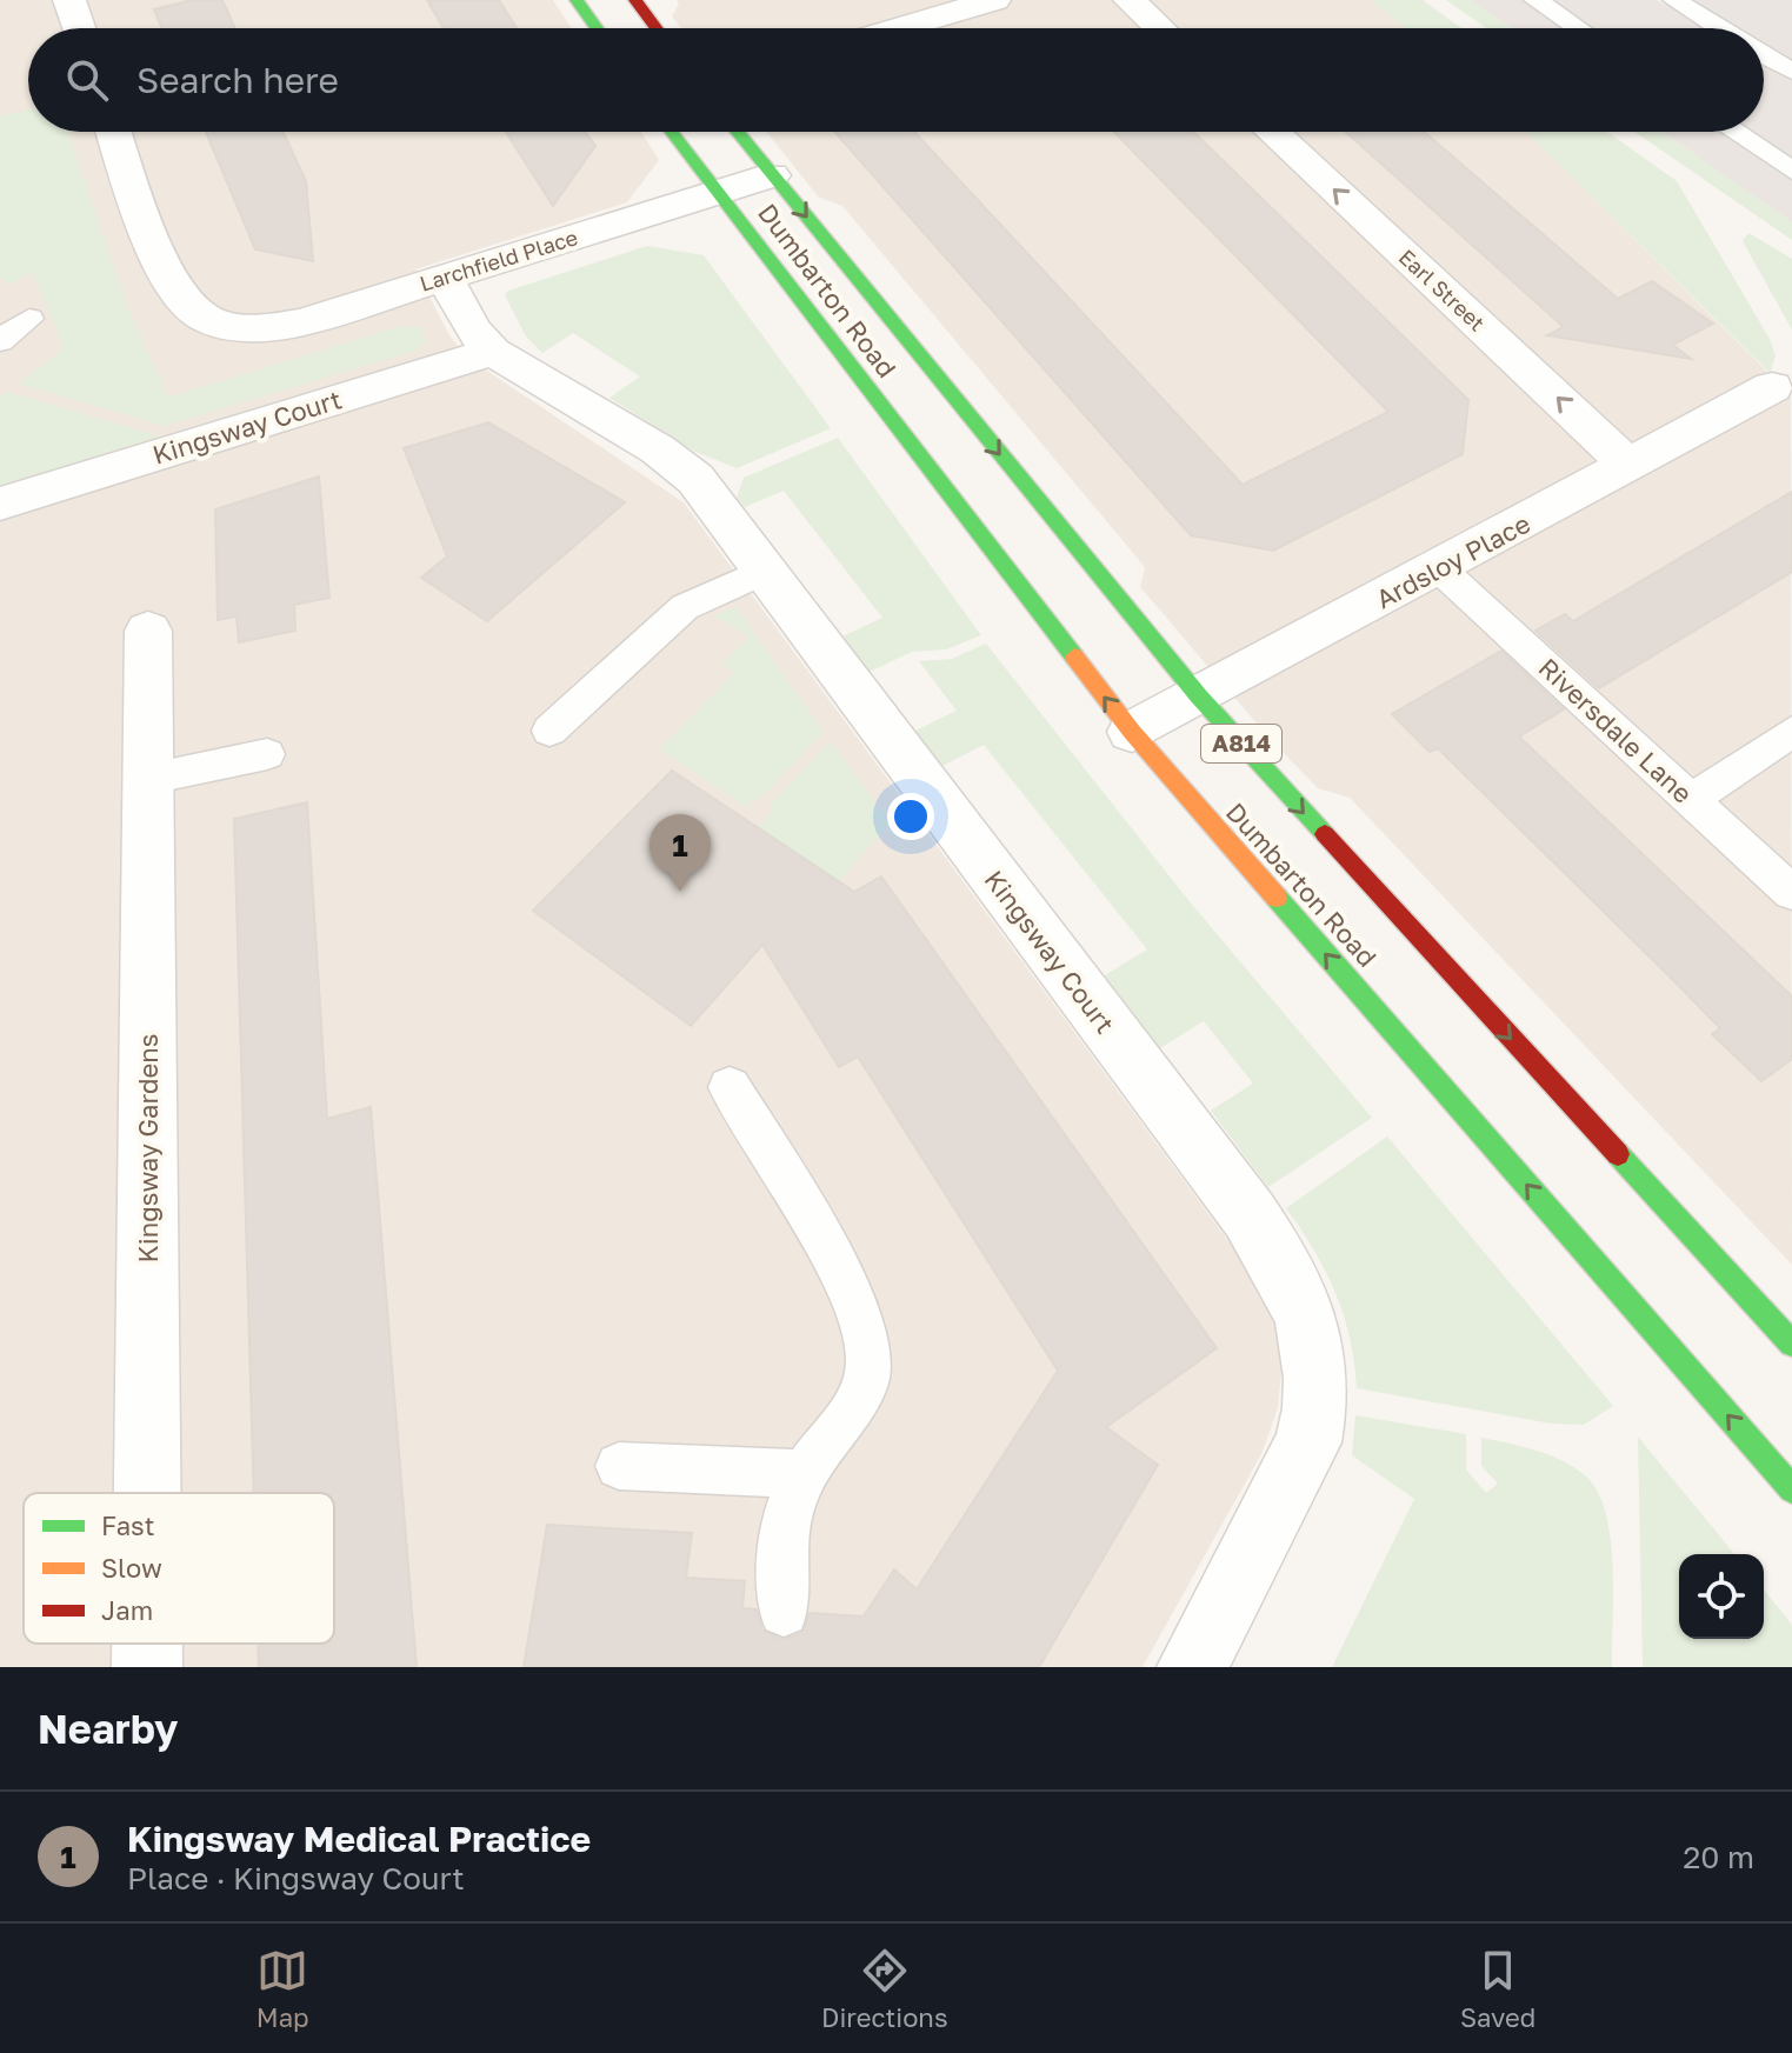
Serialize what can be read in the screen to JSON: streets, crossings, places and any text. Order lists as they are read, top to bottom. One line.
{"streets":{"main road":["Dumbarton Road","A814"],"street":["Larchfield Place","Earl Street","Kingsway Court","Ardsloy Place","Kingsway Gardens"],"lane":["Riversdale Lane"]},"crossings":[["Larchfield Place","Dumbarton Road"],["Larchfield Place","Kingsway Court"],["Dumbarton Road","Ardsloy Place"],["Earl Street","Ardsloy Place"],["Ardsloy Place","Riversdale Lane"]],"one_way":["Earl Street"],"legend":["Fast","Slow","Jam"],"page":{"search":"Search here","pins":"1","heading":"Nearby","list":[{"mark":"1","name":"Kingsway Medical Practice","note":"Place · Kingsway Court","value":"20 m"}],"nav":["Map","Directions","Saved"]}}
